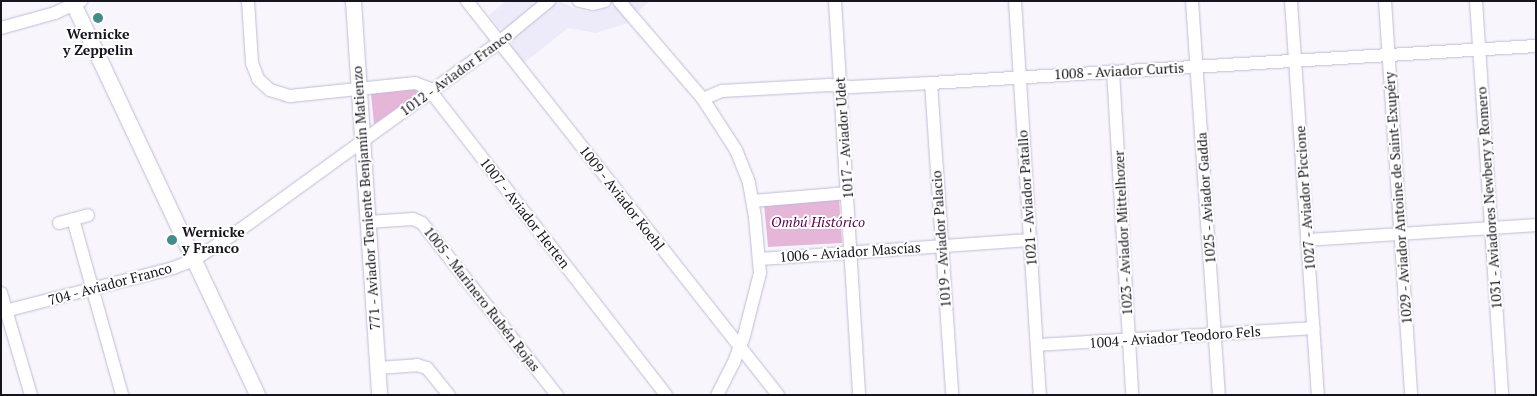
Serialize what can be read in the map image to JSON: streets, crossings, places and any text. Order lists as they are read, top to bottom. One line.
{"streets":{"street":["1008 - Aviador Curtis","1012 - Aviador Franco","1017 - Aviador Udet","771 - Aviador Teniente Benjamín Matienzo","1009 - Aviador Koehl","1021 - Aviador Patallo","1025 - Aviador Gadda","1027 - Aviador Piccione","1029 - Aviador Antoine de Saint-Exupéry","1031 - Aviadores Newbery y Romero","1007 - Aviador Herten","1023 - Aviador Mittelhozer","1019 - Aviador Palacio","1006 - Aviador Mascías","704 - Aviador Franco","1005 - Marinero Rubén Rojas","1004 - Aviador Teodoro Fels"]},"crossings":[["1008 - Aviador Curtis","1017 - Aviador Udet"],["1008 - Aviador Curtis","1021 - Aviador Patallo"],["1008 - Aviador Curtis","1025 - Aviador Gadda"],["1008 - Aviador Curtis","1027 - Aviador Piccione"],["1008 - Aviador Curtis","1029 - Aviador Antoine de Saint-Exupéry"],["1008 - Aviador Curtis","1031 - Aviadores Newbery y Romero"],["1008 - Aviador Curtis","1023 - Aviador Mittelhozer"],["1008 - Aviador Curtis","1019 - Aviador Palacio"],["1012 - Aviador Franco","771 - Aviador Teniente Benjamín Matienzo"],["1012 - Aviador Franco","1009 - Aviador Koehl"],["1012 - Aviador Franco","1007 - Aviador Herten"],["1012 - Aviador Franco","704 - Aviador Franco"],["1017 - Aviador Udet","1006 - Aviador Mascías"],["771 - Aviador Teniente Benjamín Matienzo","704 - Aviador Franco"],["771 - Aviador Teniente Benjamín Matienzo","1005 - Marinero Rubén Rojas"],["1021 - Aviador Patallo","1006 - Aviador Mascías"],["1021 - Aviador Patallo","1004 - Aviador Teodoro Fels"],["1025 - Aviador Gadda","1004 - Aviador Teodoro Fels"],["1027 - Aviador Piccione","1004 - Aviador Teodoro Fels"],["1023 - Aviador Mittelhozer","1004 - Aviador Teodoro Fels"],["1019 - Aviador Palacio","1006 - Aviador Mascías"]],"parks":["Ombú Histórico"],"places":["Wernicke y Zeppelin","Wernicke y Franco"]}
